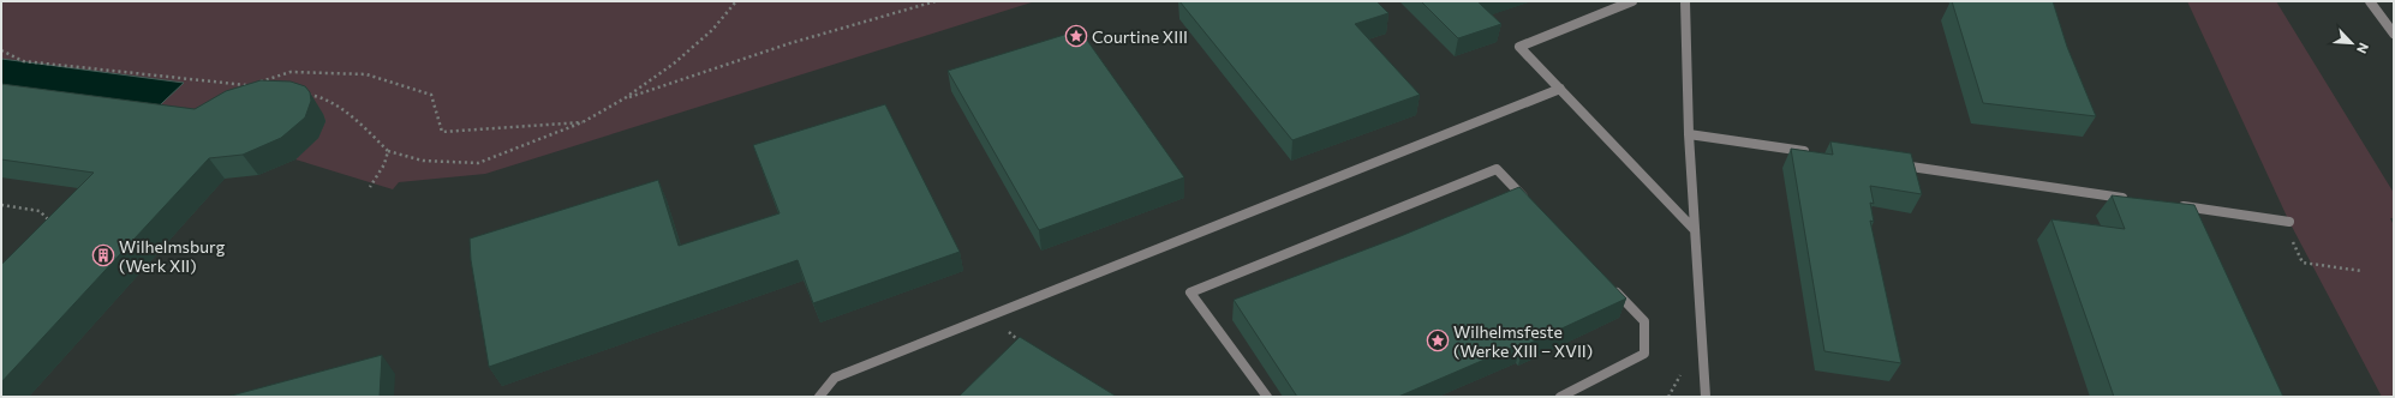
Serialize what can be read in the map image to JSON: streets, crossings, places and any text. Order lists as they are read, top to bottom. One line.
{"places":{"place":["Courtine XIII","Wilhelmsfeste (Werke XIII – XVII)"],"building":["Wilhelmsburg (Werk XII)"]},"north":"bottom right"}
